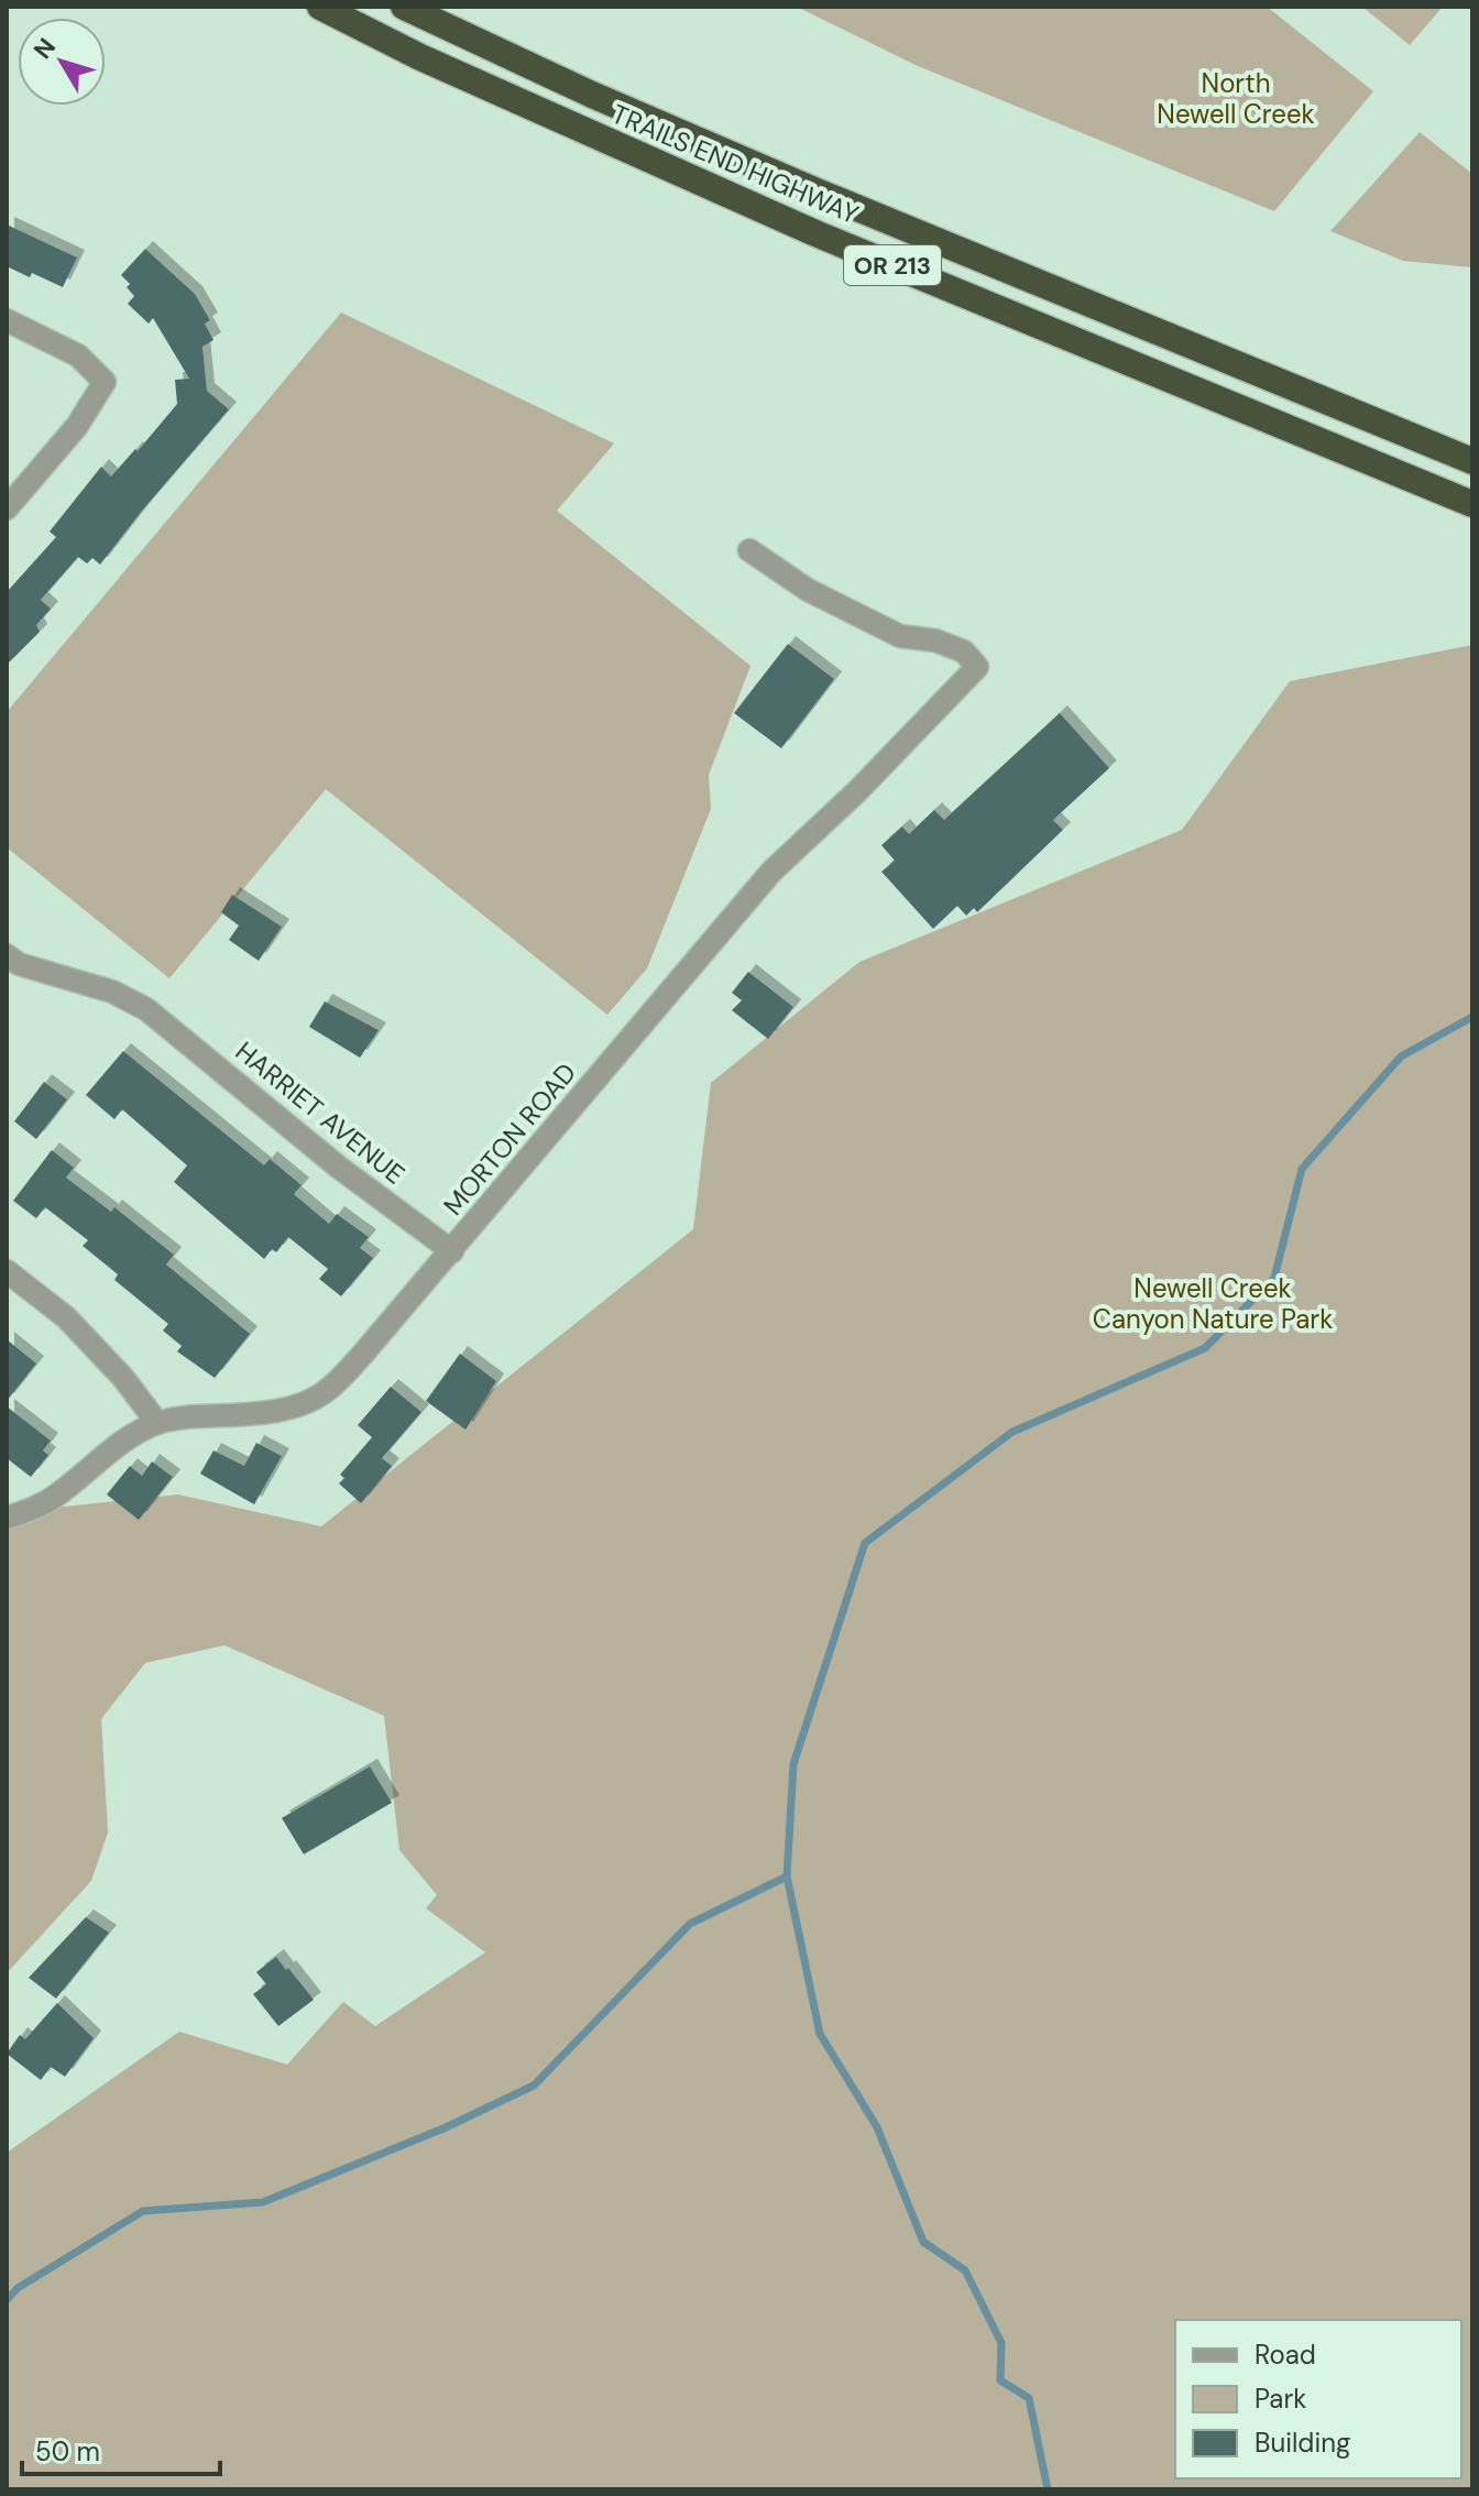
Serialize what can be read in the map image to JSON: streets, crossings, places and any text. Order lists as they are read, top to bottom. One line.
{"streets":{"highway":["TRAILS END HIGHWAY","OR 213"],"street":["HARRIET AVENUE","MORTON ROAD"]},"crossings":[["HARRIET AVENUE","MORTON ROAD"]],"parks":["North Newell Creek","Newell Creek Canyon Nature Park"],"legend":["Road","Park","Building"],"scale_bar":"50 m","north":"top left"}
